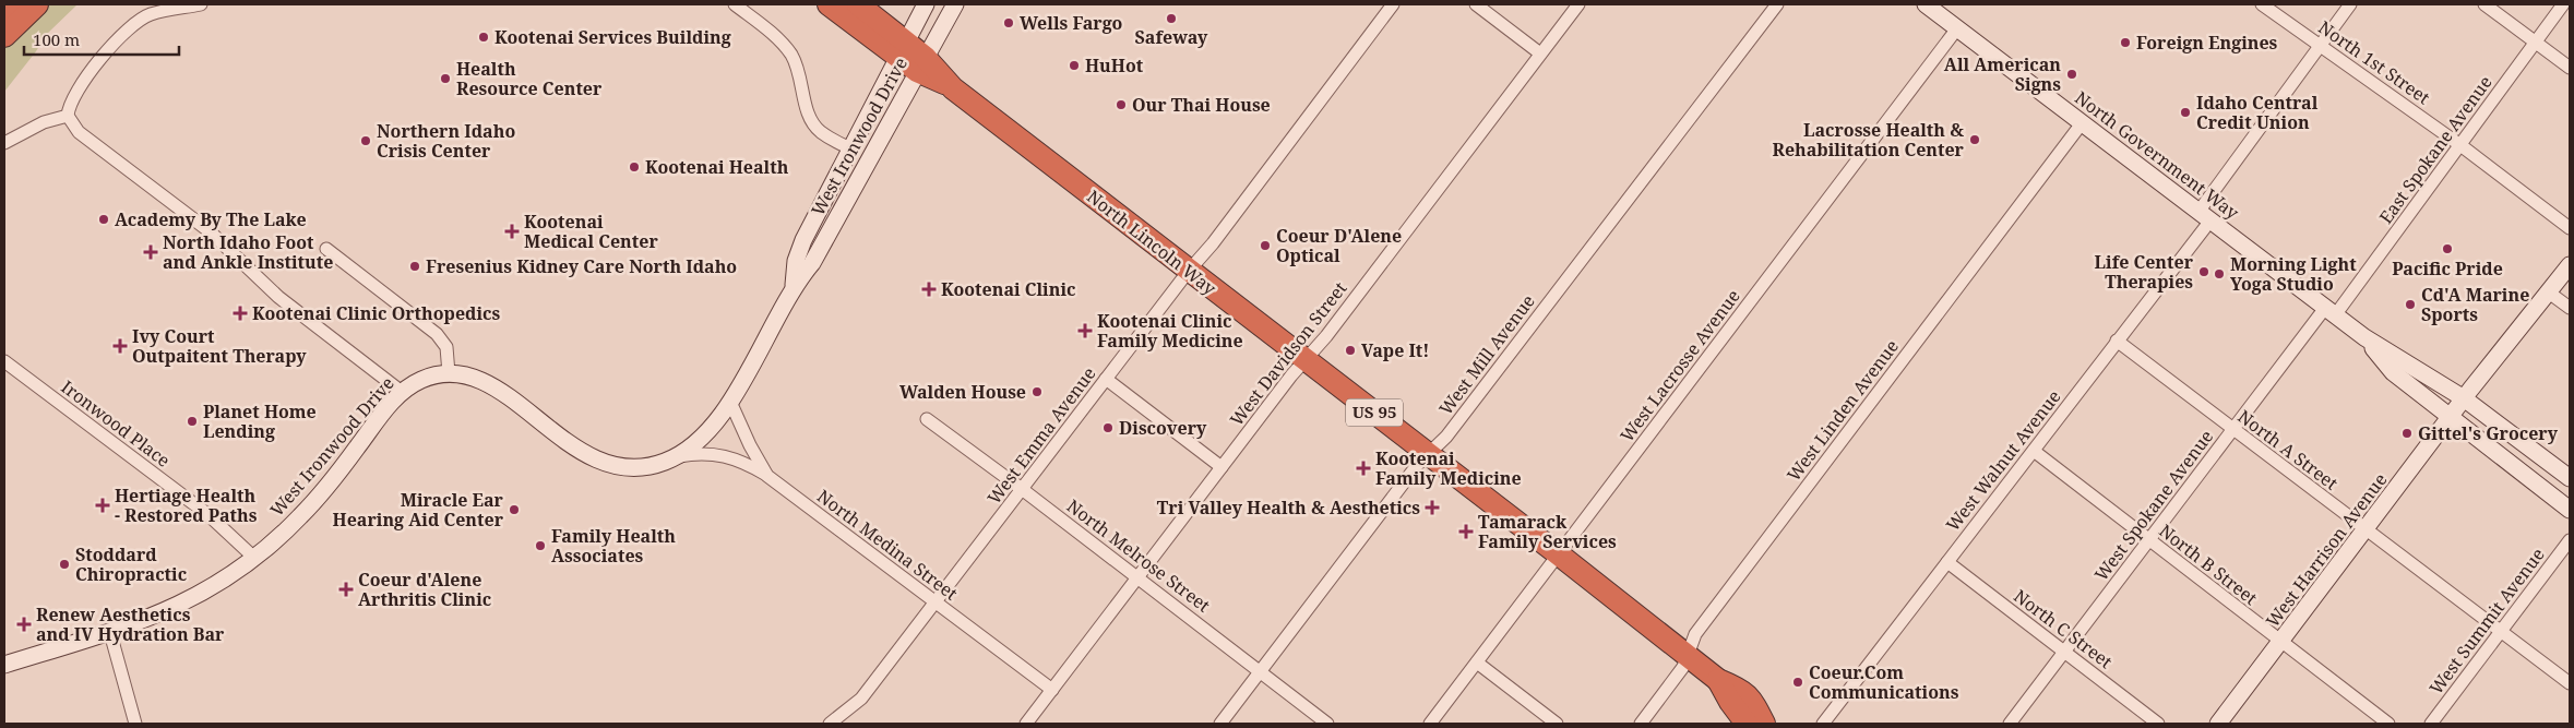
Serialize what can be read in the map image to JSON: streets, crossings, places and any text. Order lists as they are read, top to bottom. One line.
{"streets":{"highway":["North Lincoln Way","US 95"],"street":["North 1st Street","West Ironwood Drive","East Spokane Avenue","North Government Way","West Davidson Street","West Mill Avenue","West Lacrosse Avenue","West Linden Avenue","Ironwood Place","West Emma Avenue","North A Street","West Walnut Avenue","West Spokane Avenue","North Medina Street","West Harrison Avenue","North Melrose Street","North B Street","West Summit Avenue","North C Street"]},"crossings":[["North 1st Street","East Spokane Avenue"],["North 1st Street","West Walnut Avenue"],["West Ironwood Drive","North Lincoln Way"],["West Ironwood Drive","US 95"],["West Ironwood Drive","Ironwood Place"],["West Ironwood Drive","North Medina Street"],["East Spokane Avenue","North Government Way"],["East Spokane Avenue","West Spokane Avenue"],["North Government Way","West Lacrosse Avenue"],["North Government Way","West Linden Avenue"],["North Government Way","West Walnut Avenue"],["North Government Way","West Spokane Avenue"],["North Government Way","West Harrison Avenue"],["North Lincoln Way","West Davidson Street"],["North Lincoln Way","West Mill Avenue"],["North Lincoln Way","West Lacrosse Avenue"],["North Lincoln Way","West Linden Avenue"],["North Lincoln Way","US 95"],["North Lincoln Way","West Emma Avenue"],["West Davidson Street","North Medina Street"],["West Davidson Street","North Melrose Street"],["West Mill Avenue","North Melrose Street"],["West Linden Avenue","US 95"],["West Emma Avenue","North Medina Street"],["West Emma Avenue","North Melrose Street"],["North A Street","West Walnut Avenue"],["North A Street","West Spokane Avenue"],["North A Street","West Harrison Avenue"],["North A Street","West Summit Avenue"],["West Walnut Avenue","North B Street"],["West Walnut Avenue","North C Street"],["West Spokane Avenue","North B Street"],["West Spokane Avenue","North C Street"],["West Harrison Avenue","North B Street"]],"places":{"other":["Safeway","Wells Fargo","Kootenai Services Building","Foreign Engines","HuHot","All American Signs","Health Resource Center","Our Thai House","Idaho Central Credit Union","Lacrosse Health & Rehabilitation Center","Northern Idaho Crisis Center","Kootenai Health","Academy By The Lake","Coeur D'Alene Optical","Pacific Pride","Fresenius Kidney Care North Idaho","Life Center Therapies","Morning Light Yoga Studio","Cd'A Marine Sports","Vape It!","Walden House","Planet Home Lending","Discovery","Gittel's Grocery","Miracle Ear Hearing Aid Center","Family Health Associates","Stoddard Chiropractic","Coeur.Com Communications"],"health":["Kootenai Medical Center","North Idaho Foot and Ankle Institute","Kootenai Clinic","Kootenai Clinic Orthopedics","Kootenai Clinic Family Medicine","Ivy Court Outpaitent Therapy","Kootenai Family Medicine","Hertiage Health - Restored Paths","Tri Valley Health & Aesthetics","Tamarack Family Services","Coeur d'Alene Arthritis Clinic","Renew Aesthetics and IV Hydration Bar"]},"scale_bar":"100 m"}
